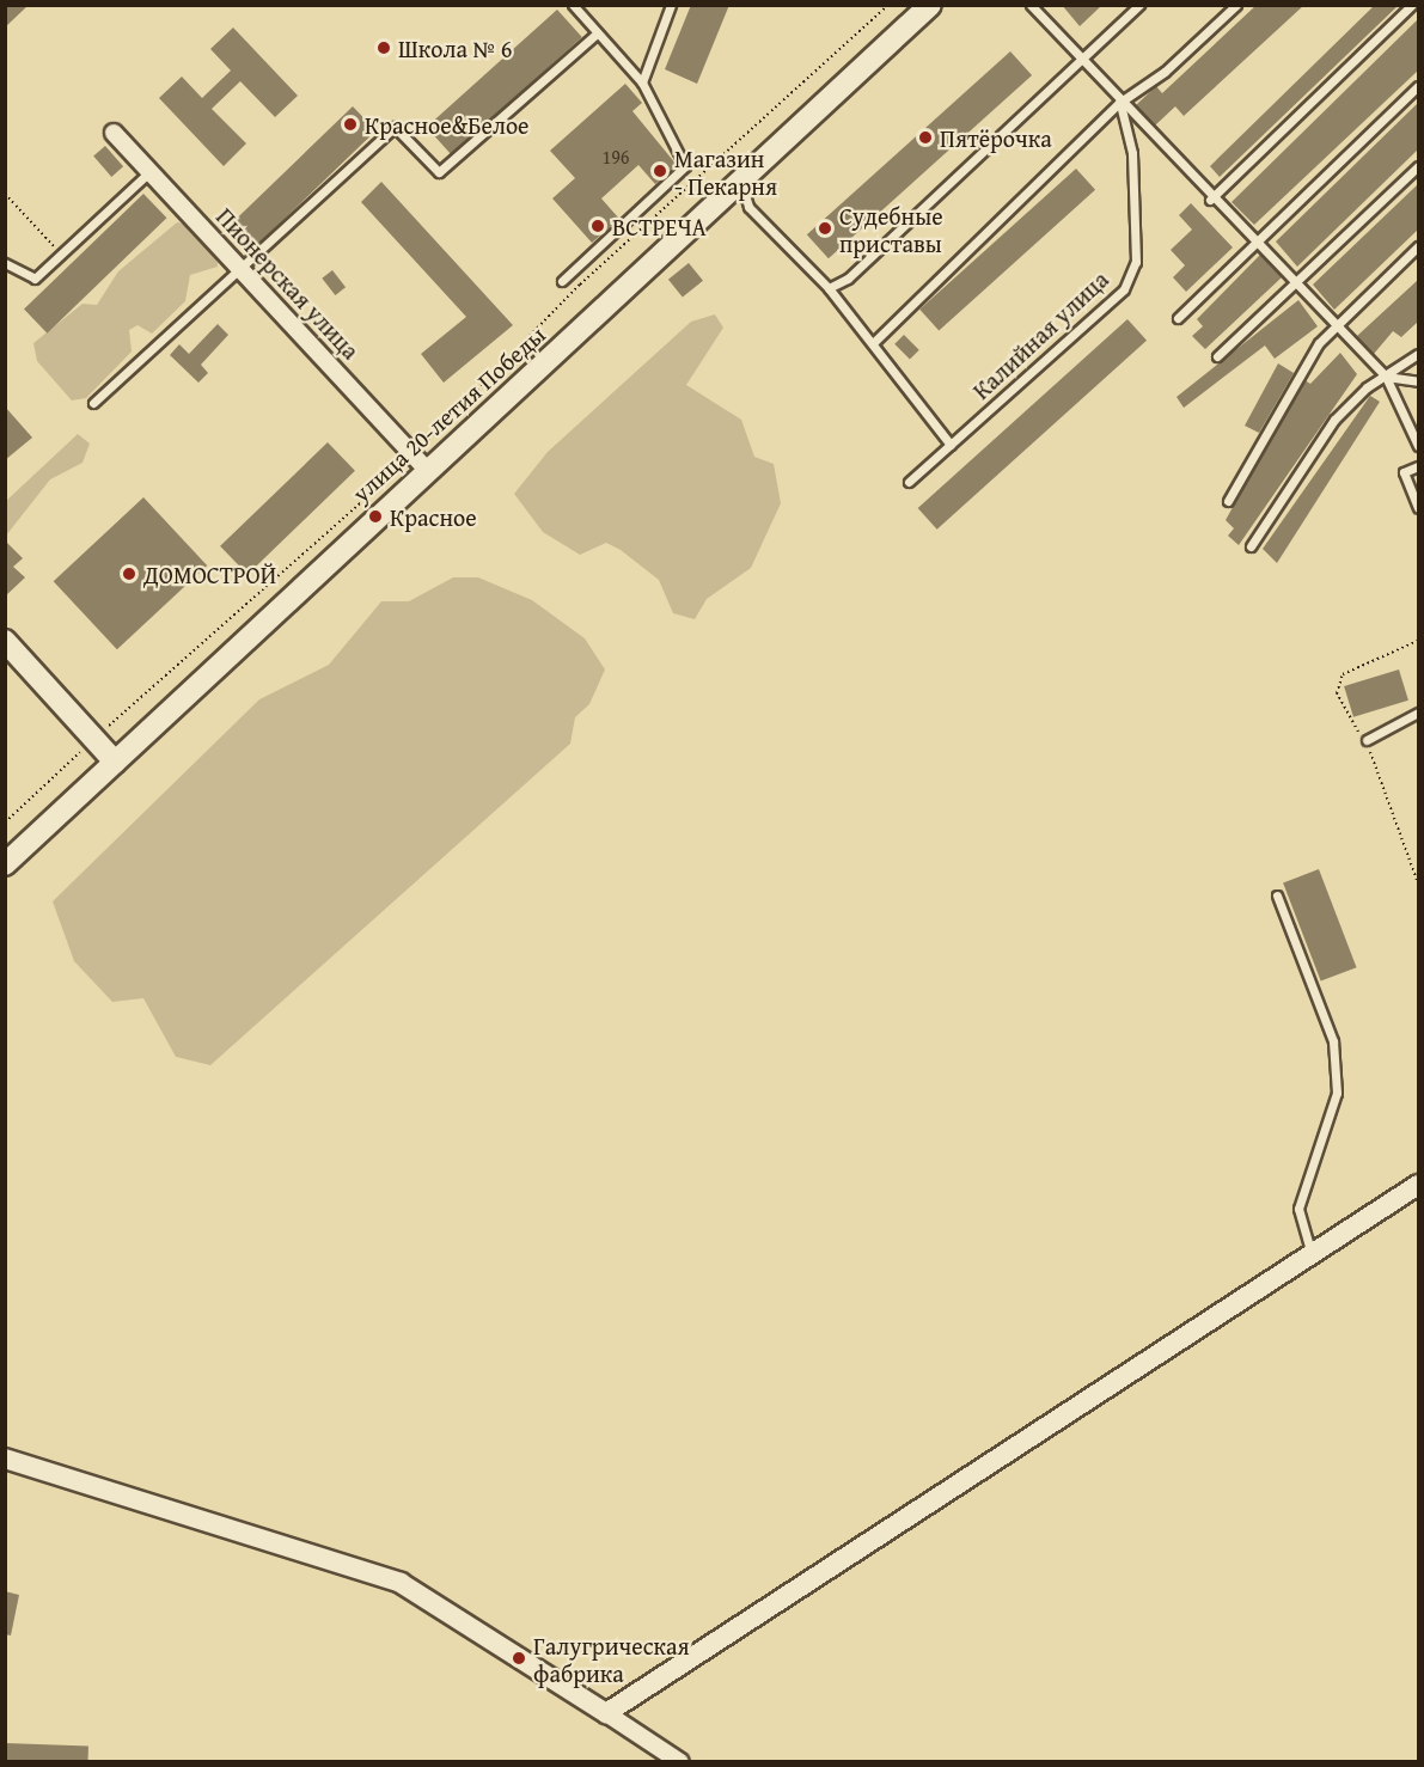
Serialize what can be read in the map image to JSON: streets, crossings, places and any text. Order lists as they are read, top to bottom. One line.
{"streets":{"main road":["улица 20-летия Победы"],"street":["Пионерская улица"],"lane":["Калийная улица"]},"crossings":[["Пионерская улица","улица 20-летия Победы"]],"places":["Школа № 6","Красное&Белое","Пятёрочка","Магазин - Пекарня","ВСТРЕЧА","Судебные приставы","Красное","ДОМОСТРОЙ","Галугрическая фабрика"],"house_numbers":["196"]}
